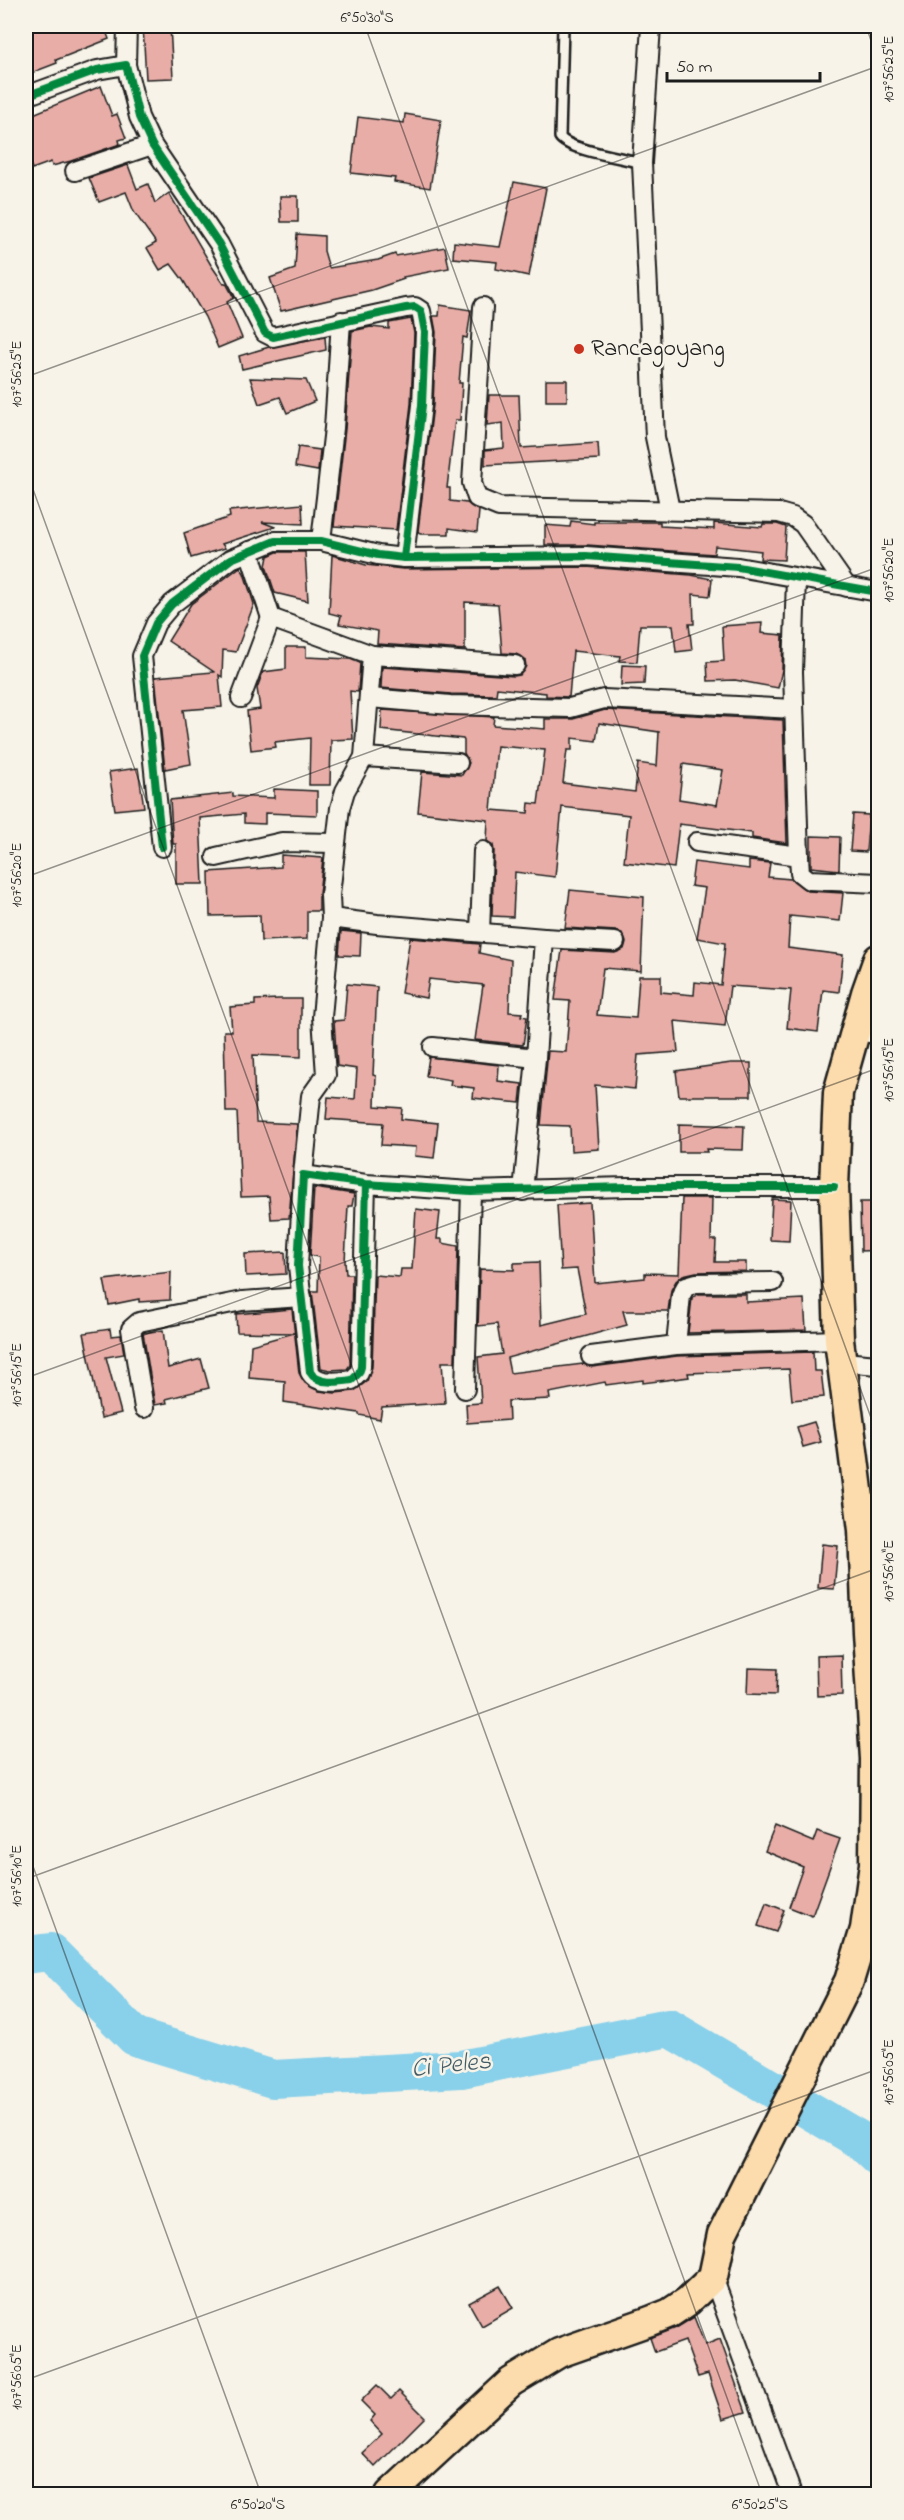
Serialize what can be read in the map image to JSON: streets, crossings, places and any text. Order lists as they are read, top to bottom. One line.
{"water":["Ci Peles"],"places":["Rancagoyang"],"scale_bar":"50 m","coordinates":["6°50'30\"S","107°56'25\"E","107°56'20\"E","107°56'15\"E","107°56'10\"E","107°56'05\"E","6°50'20\"S","6°50'25\"S"]}
